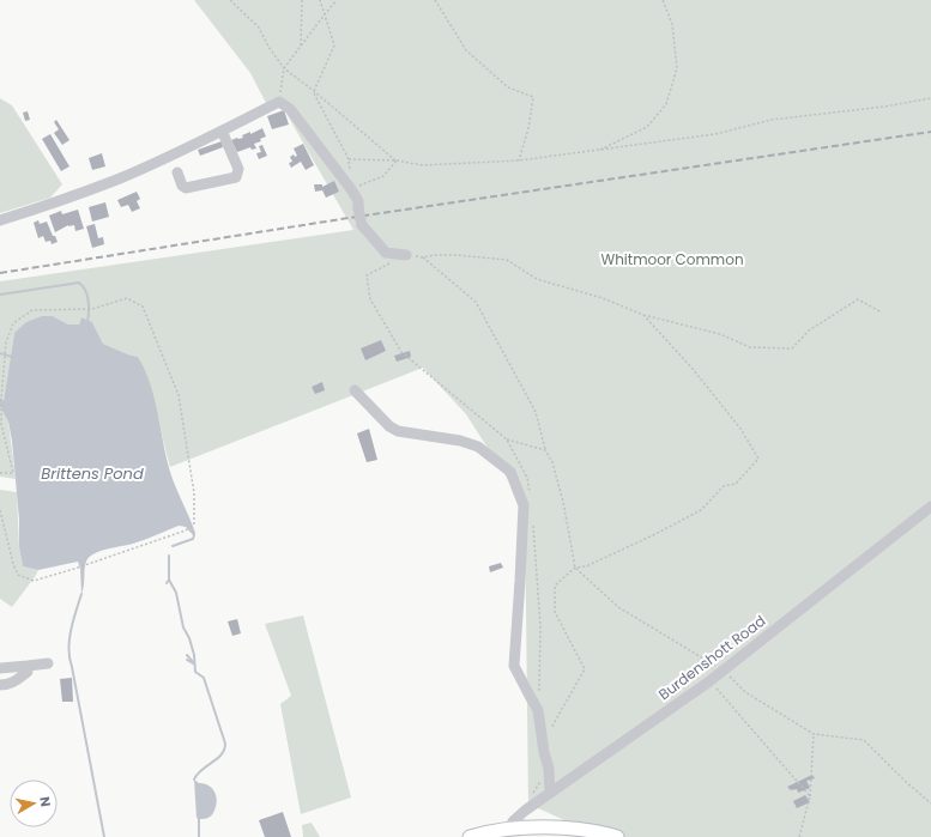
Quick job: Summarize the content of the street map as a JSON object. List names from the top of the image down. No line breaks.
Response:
{"streets":{"street":["Burdenshott Road"]},"water":["Brittens Pond"],"parks":["Whitmoor Common"],"north":"right"}
